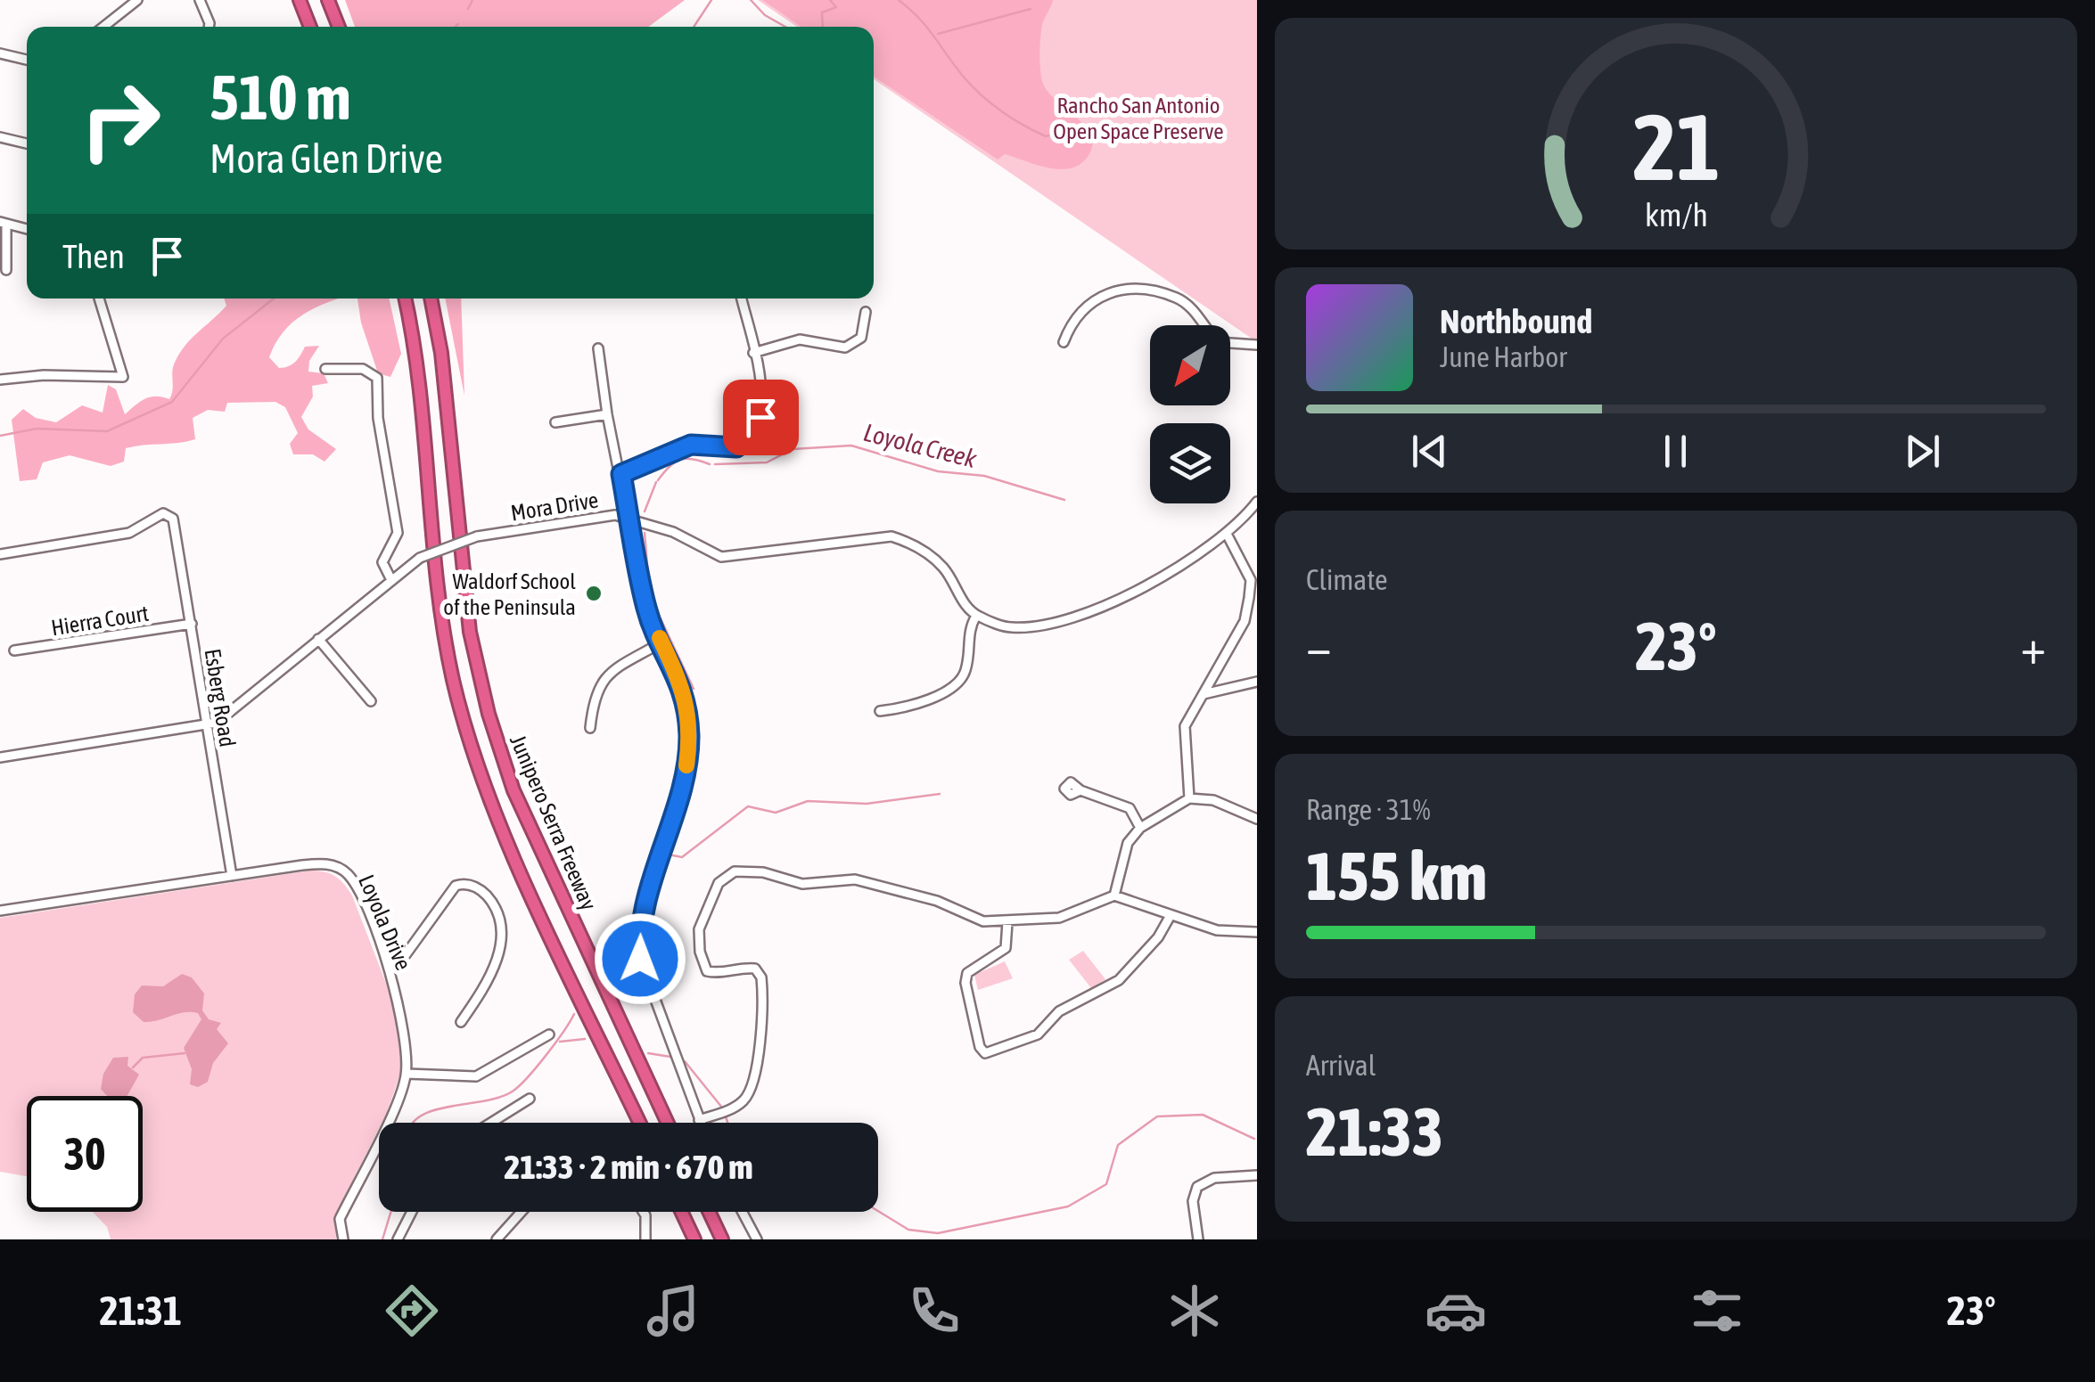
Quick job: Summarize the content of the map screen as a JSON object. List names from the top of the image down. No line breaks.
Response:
{"streets":{"highway":["Junipero Serra Freeway"],"street":["Mora Drive","Hierra Court","Esberg Road","Loyola Drive"]},"crossings":[["Mora Drive","Esberg Road"],["Hierra Court","Esberg Road"],["Esberg Road","Loyola Drive"]],"water":["Loyola Creek"],"parks":["Rancho San Antonio Open Space Preserve"],"places":["Waldorf School of the Peninsula"],"north":"bottom left","page":{"turn":["510 m","Mora Glen Drive"],"then":"Then","song":["Northbound","June Harbor"],"tile":["Climate",["Range · 31%","155 km"],["Arrival","21:33"]],"heat":["−","23°","+"],"limit":"30","trip":"21:33 · 2 min · 670 m","tabs":["21:31","23°"],"gauge":["21","km/h"]}}
